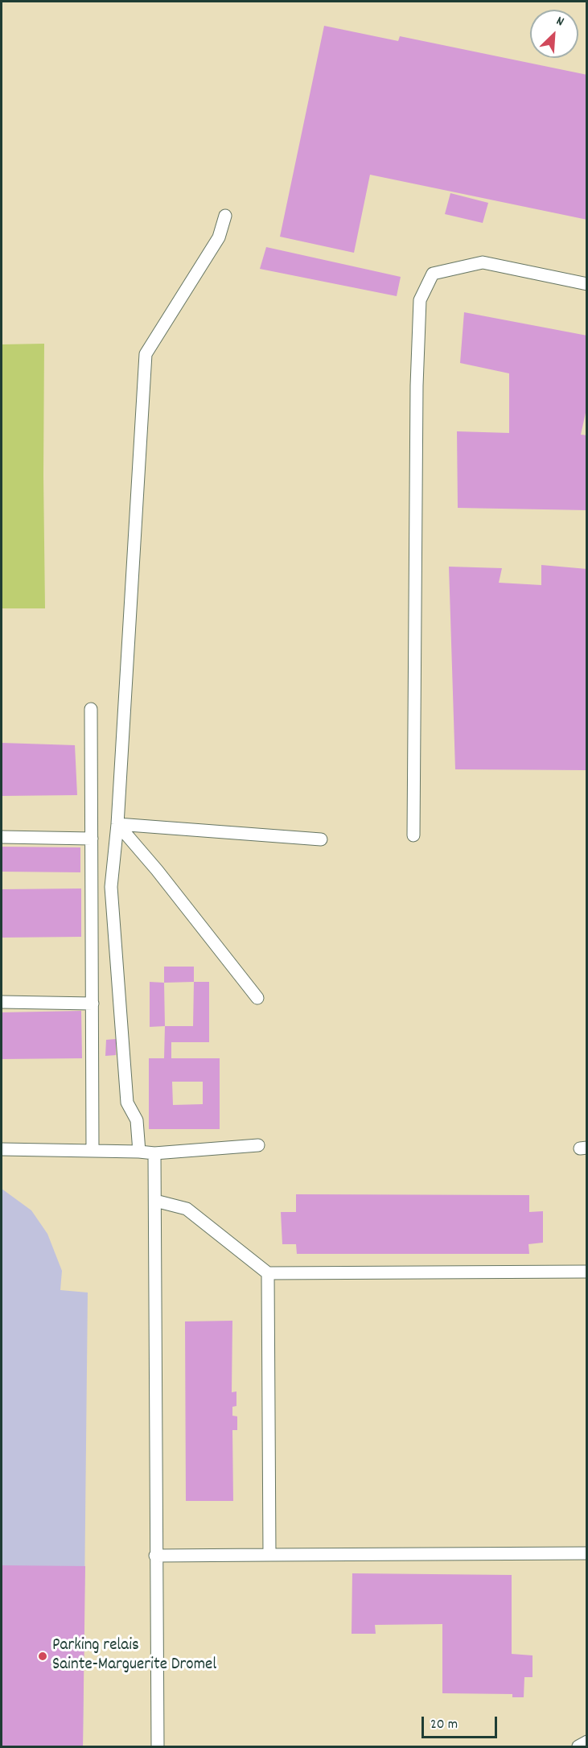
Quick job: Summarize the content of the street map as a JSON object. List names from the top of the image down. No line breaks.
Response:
{"places":["Parking relais Sainte-Marguerite Dromel"],"scale_bar":"20 m","north":"top right"}
